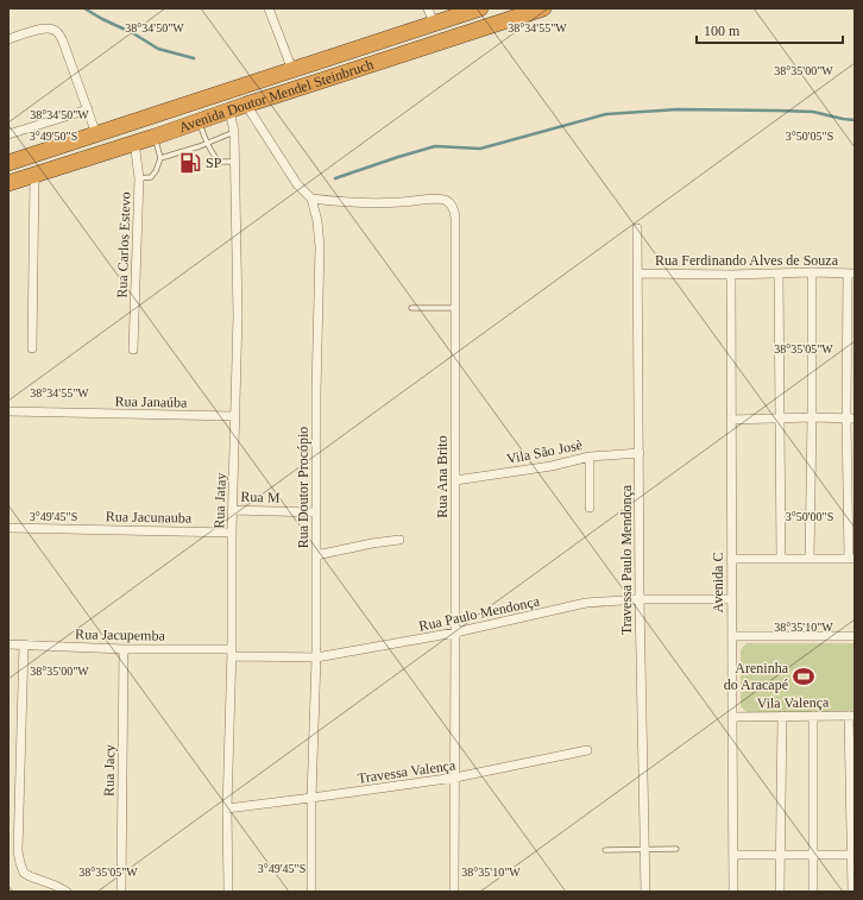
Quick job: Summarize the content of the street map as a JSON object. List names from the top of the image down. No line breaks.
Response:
{"streets":{"highway":["Avenida Doutor Mendel Steinbruch"],"street":["Rua Carlos Estevo","Rua Ferdinando Alves de Souza","Rua Janaúba","Vila São Josè","Rua Ana Brito","Rua Doutor Procópio","Rua M","Rua Jatay","Rua Jacunauba","Travessa Paulo Mendonça","Avenida C","Rua Paulo Mendonça","Rua Jacupemba","Vila Valença","Rua Jacy","Travessa Valença"]},"crossings":[["Avenida Doutor Mendel Steinbruch","Rua Carlos Estevo"],["Avenida Doutor Mendel Steinbruch","Rua Doutor Procópio"],["Avenida Doutor Mendel Steinbruch","Rua Jatay"],["Rua Ferdinando Alves de Souza","Travessa Paulo Mendonça"],["Rua Ferdinando Alves de Souza","Avenida C"],["Rua Janaúba","Rua Jatay"],["Vila São Josè","Rua Ana Brito"],["Vila São Josè","Travessa Paulo Mendonça"],["Rua Ana Brito","Rua Doutor Procópio"],["Rua Ana Brito","Rua Paulo Mendonça"],["Rua Ana Brito","Travessa Valença"],["Rua Doutor Procópio","Rua M"],["Rua Doutor Procópio","Rua Paulo Mendonça"],["Rua Doutor Procópio","Travessa Valença"],["Rua M","Rua Jatay"],["Rua Jatay","Rua Jacunauba"],["Rua Jatay","Rua Paulo Mendonça"],["Rua Jatay","Rua Jacupemba"],["Rua Jatay","Travessa Valença"],["Travessa Paulo Mendonça","Rua Paulo Mendonça"],["Avenida C","Rua Paulo Mendonça"],["Avenida C","Vila Valença"],["Rua Paulo Mendonça","Rua Jacupemba"],["Rua Jacupemba","Rua Jacy"]],"places":{"fuel station":["SP"],"sports":["Areninha do Aracapé"]},"scale_bar":"100 m","coordinates":["38°34'50\"W","38°34'55\"W","38°35'00\"W","3°49'50\"S","3°50'05\"S","38°35'05\"W","3°49'45\"S","3°50'00\"S","38°35'10\"W"]}
